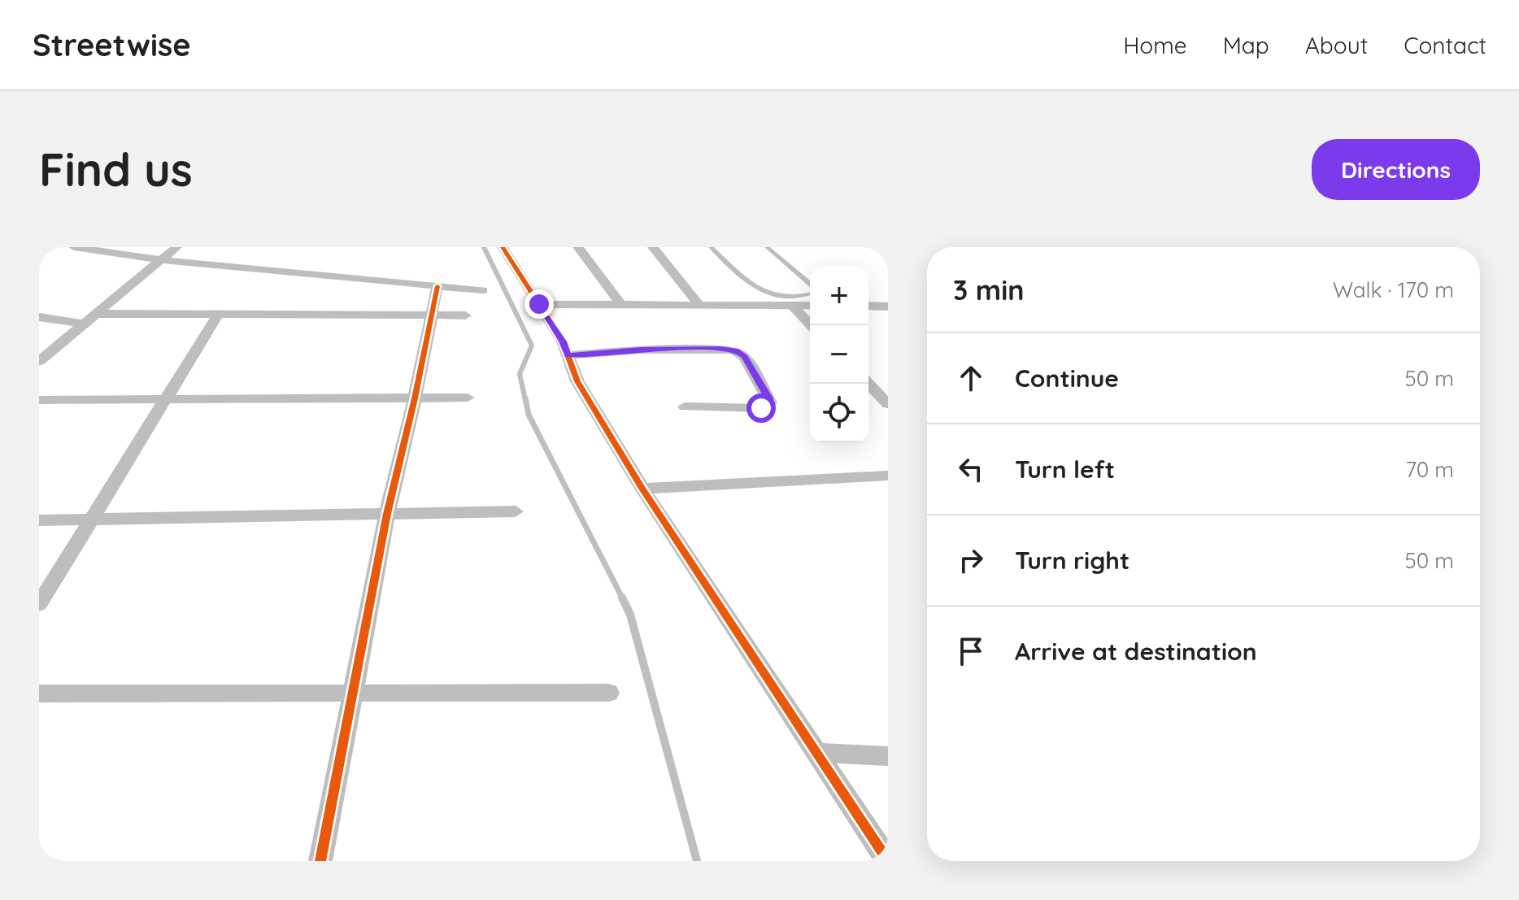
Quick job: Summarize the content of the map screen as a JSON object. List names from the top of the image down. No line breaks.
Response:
{"page":{"header":"Streetwise","nav":["Home","Map","About","Contact"],"buttons":"Directions","title":"Find us","heading":["3 min","Walk · 170 m"],"map_buttons":["+","−"],"list":[["Continue","50 m"],["Turn left","70 m"],["Turn right","50 m"],"Arrive at destination"]}}
